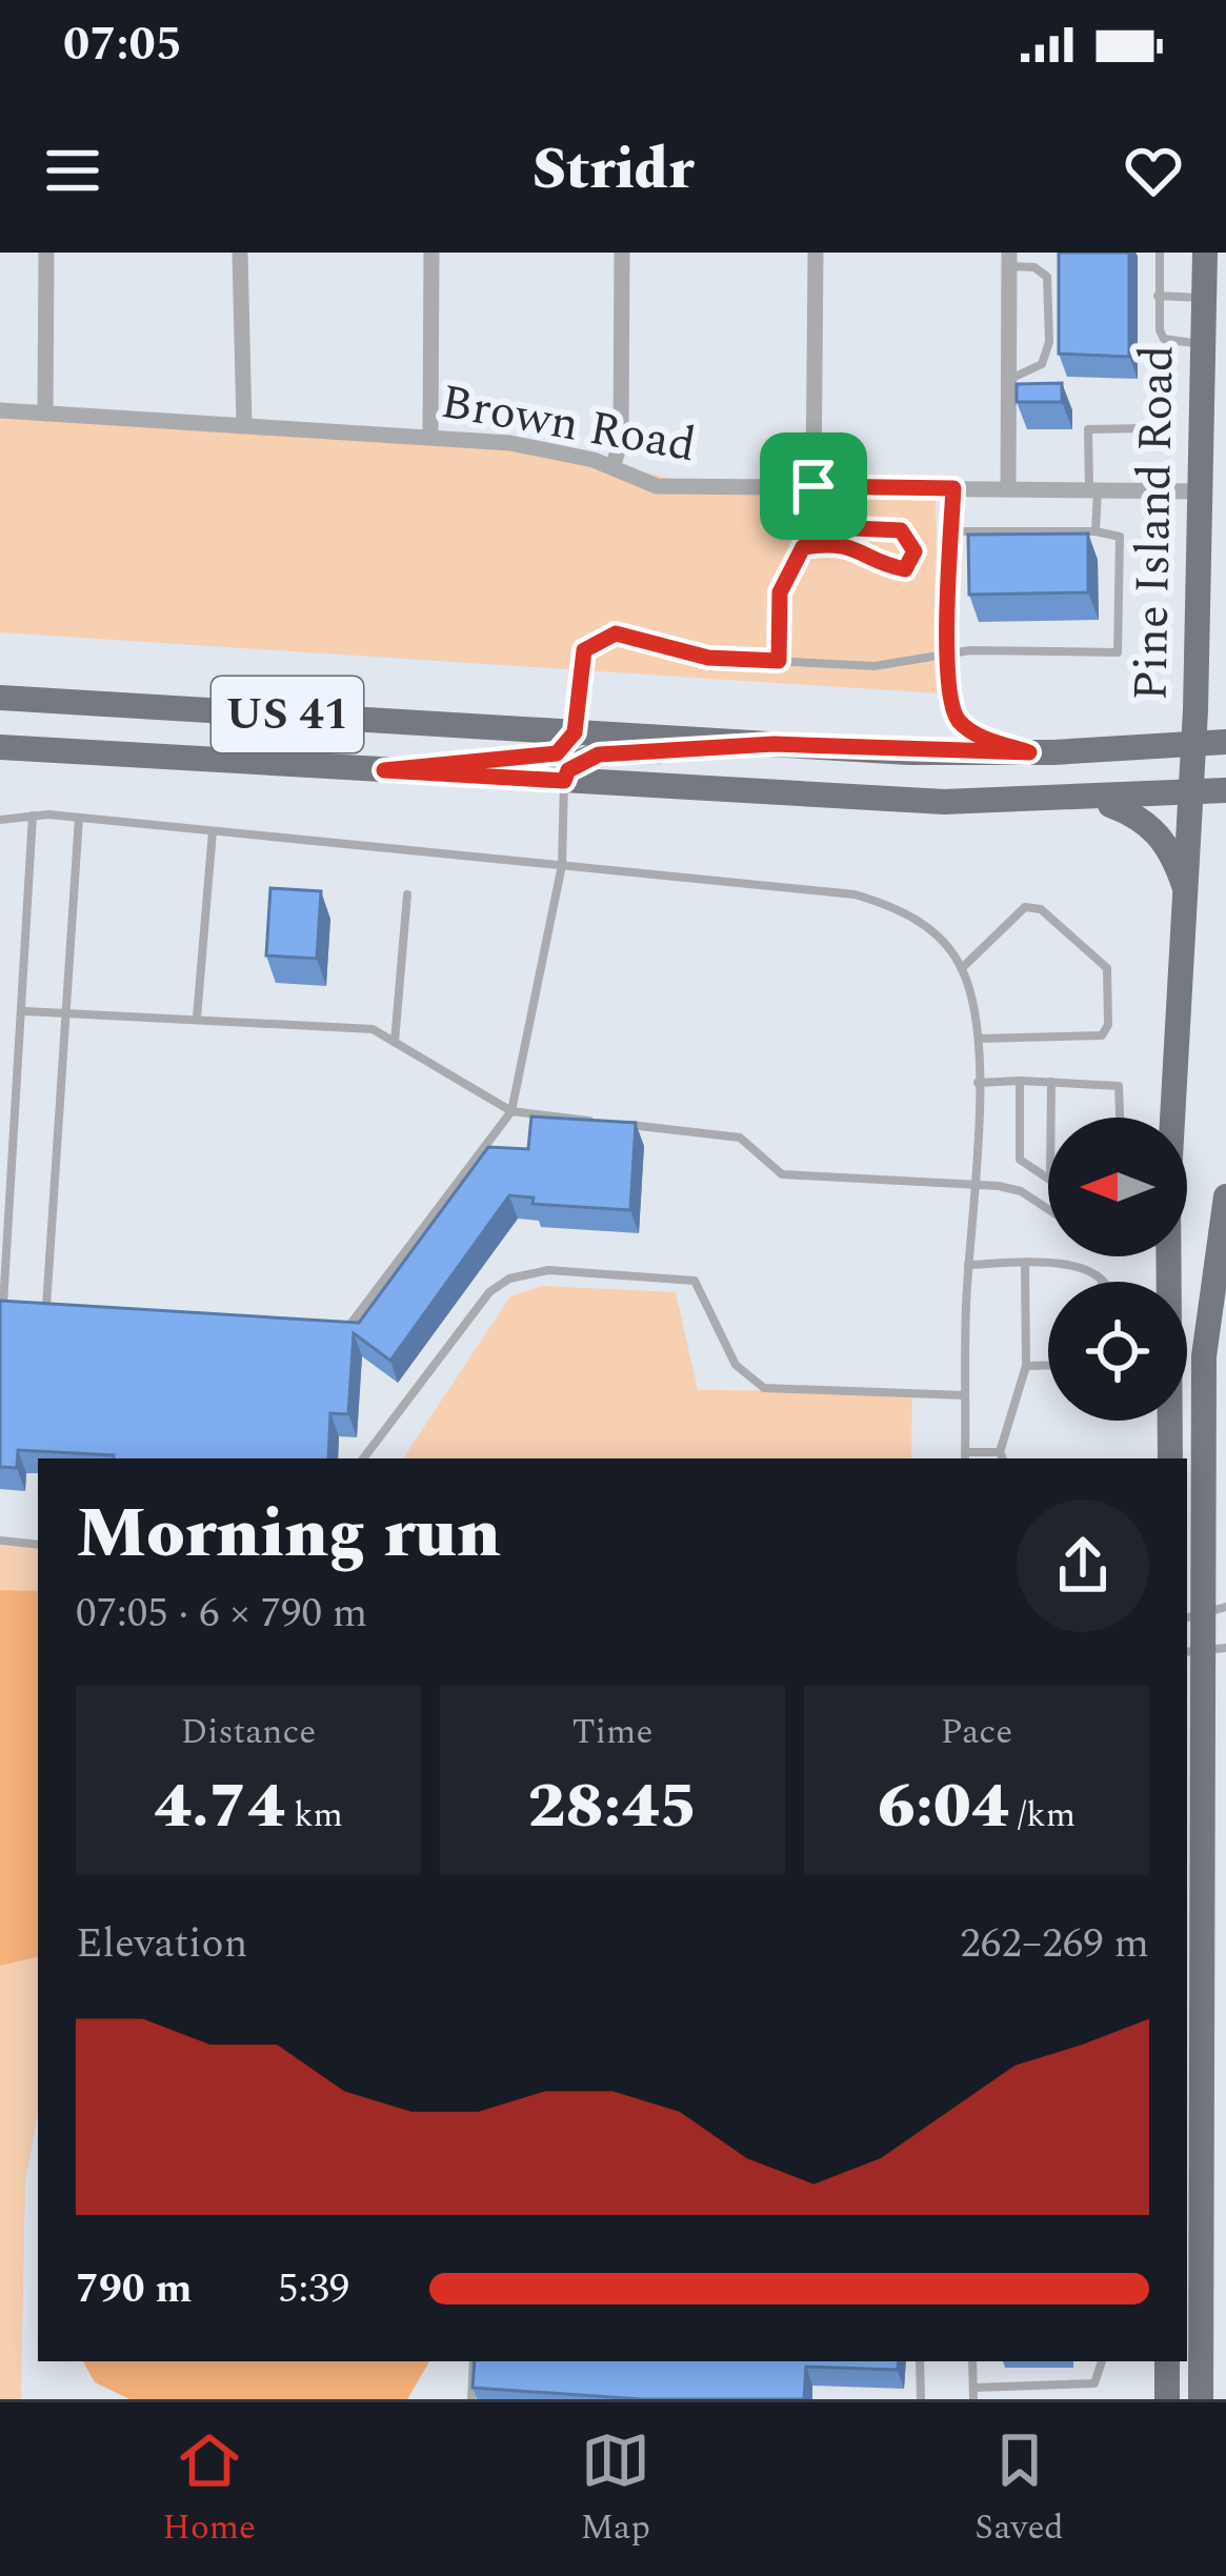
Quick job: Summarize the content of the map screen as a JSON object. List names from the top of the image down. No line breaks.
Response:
{"streets":{"main road":["Pine Island Road","US 41"],"street":["Brown Road"]},"crossings":[["Brown Road","Pine Island Road"],["Pine Island Road","US 41"]],"north":"left","page":{"status":"07:05","header":"Stridr","heading":["Morning run","07:05 · 6 × 790 m"],"stats":[["Distance","4.74 km"],["Time","28:45"],["Pace","6:04 /km"]],"chart":["Elevation","262–269 m"],"list":[{"name":"790 m","note":"5:39"}],"tabs":["Home","Map","Saved"]}}
